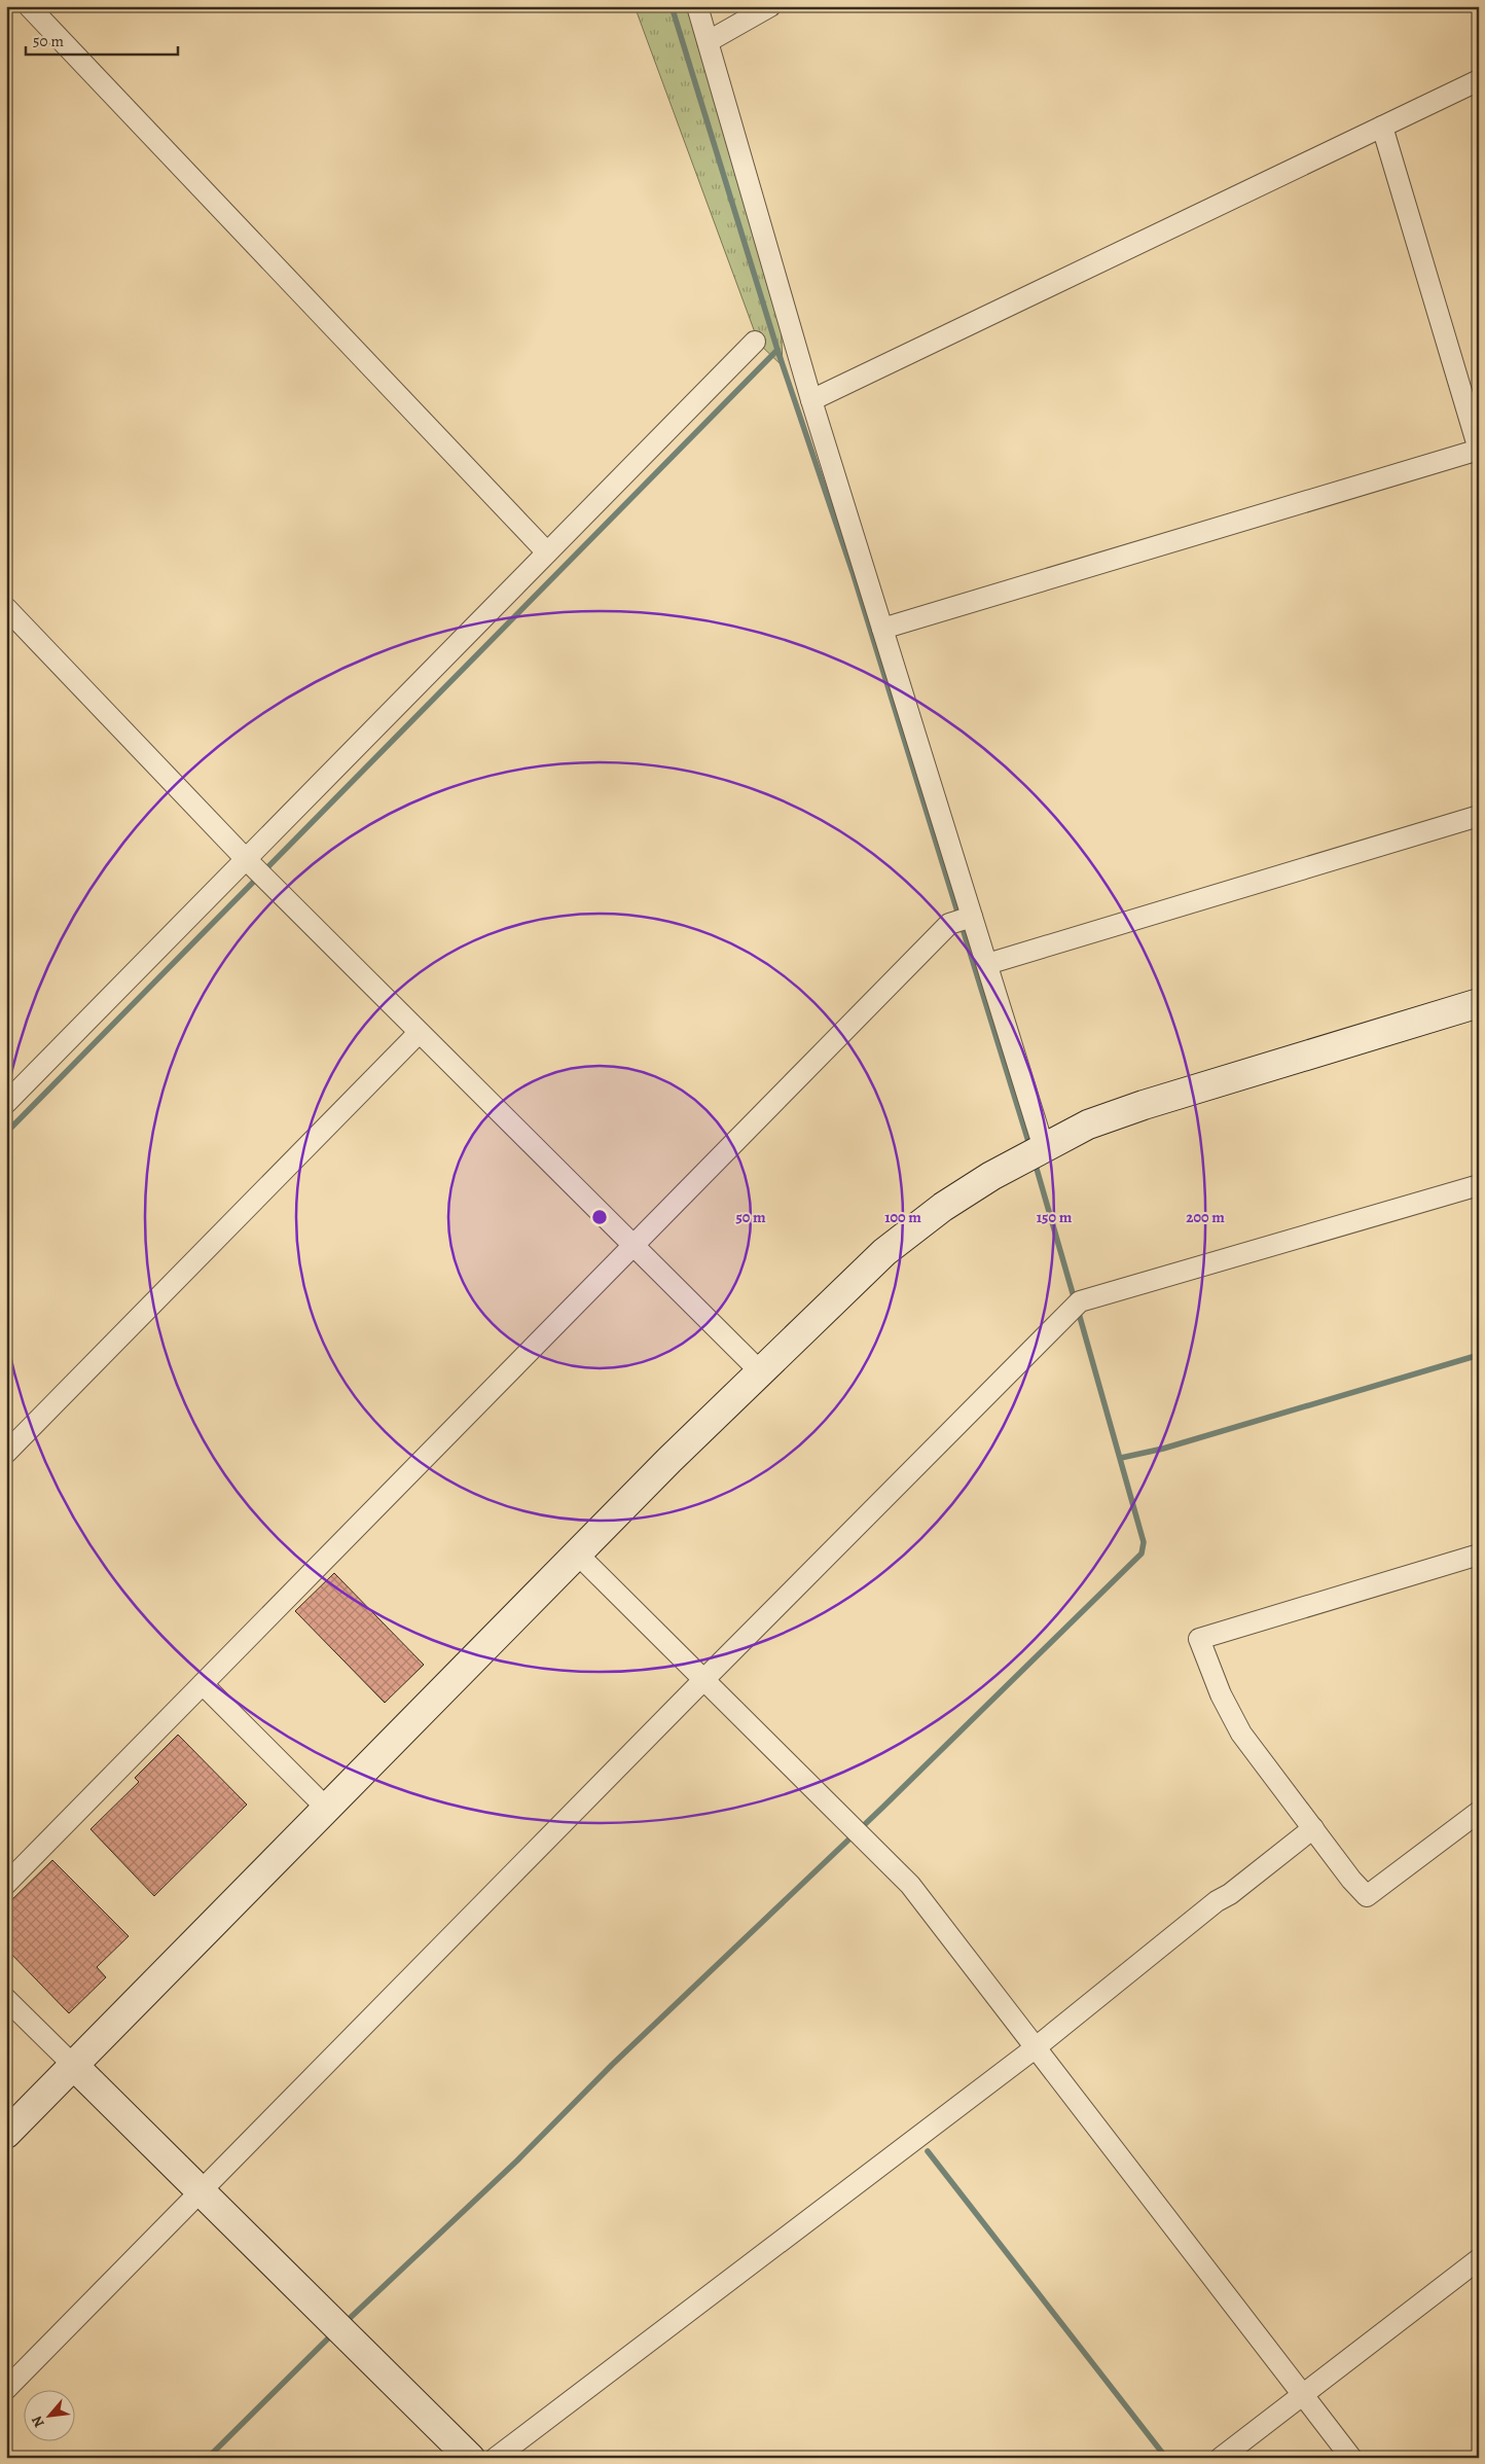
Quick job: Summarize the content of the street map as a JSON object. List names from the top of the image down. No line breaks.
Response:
{"scale_bar":"50 m","north":"bottom left","rings":["50 m","100 m","150 m","200 m"]}
